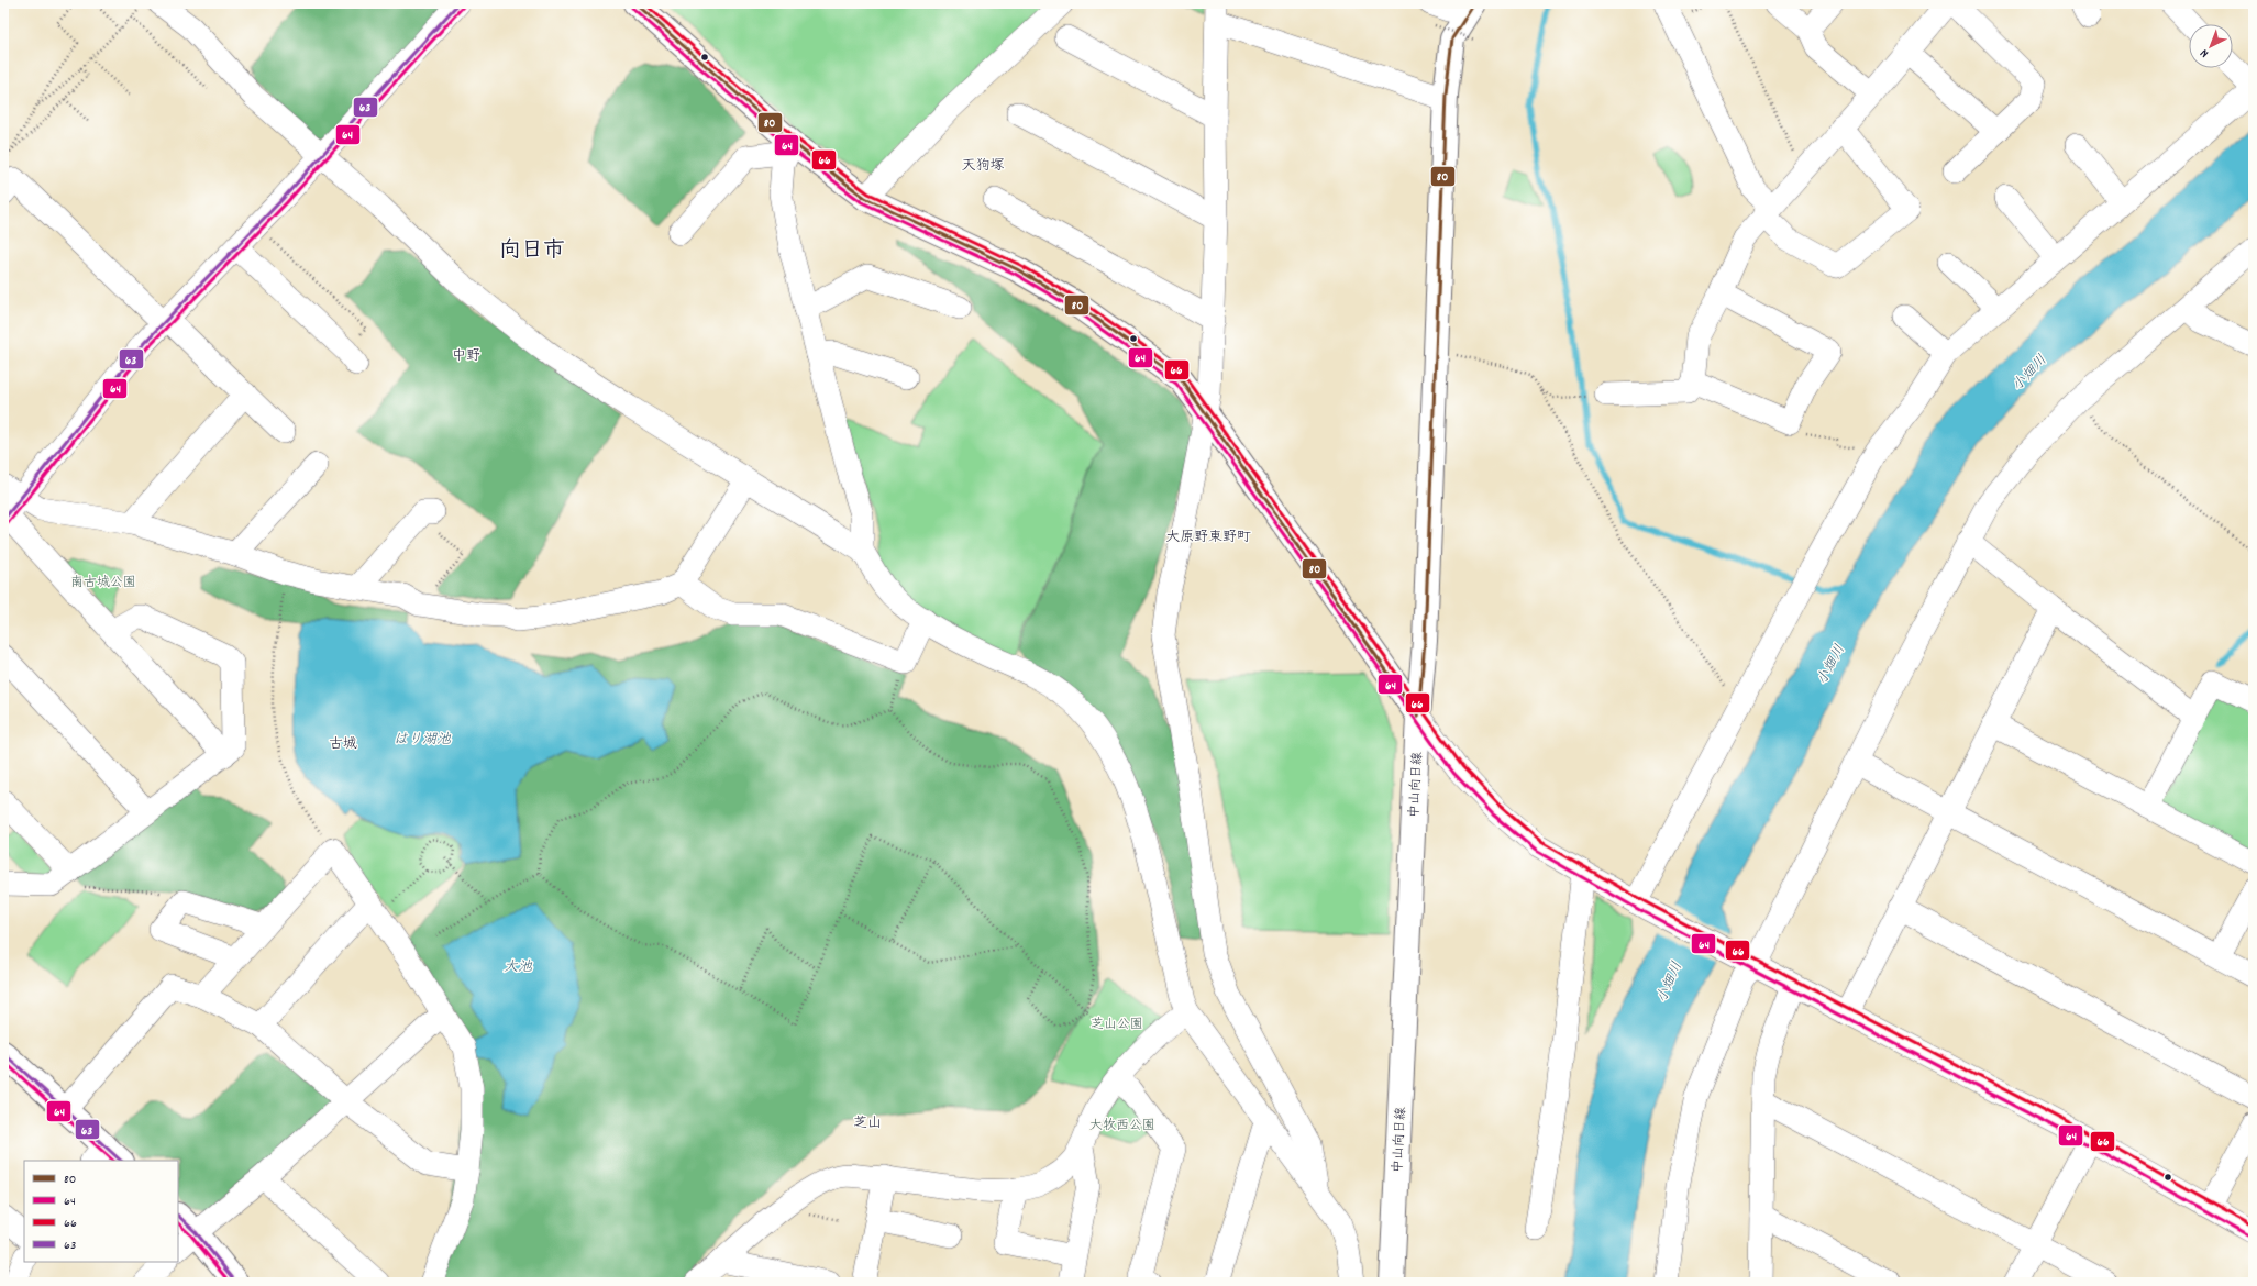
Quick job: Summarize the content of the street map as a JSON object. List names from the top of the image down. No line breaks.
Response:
{"streets":{"main road":["中山向日線"]},"districts":["天狗塚","向日市","中野","大原野東野町","古城","芝山"],"water":["小畑川","はり湖池","大池"],"parks":["南古城公園","芝山公園","大牧西公園"],"lines":["transit line 80","transit line 66","transit line 63","transit line 64"],"legend":["80","64","66","63"],"north":"bottom left"}
